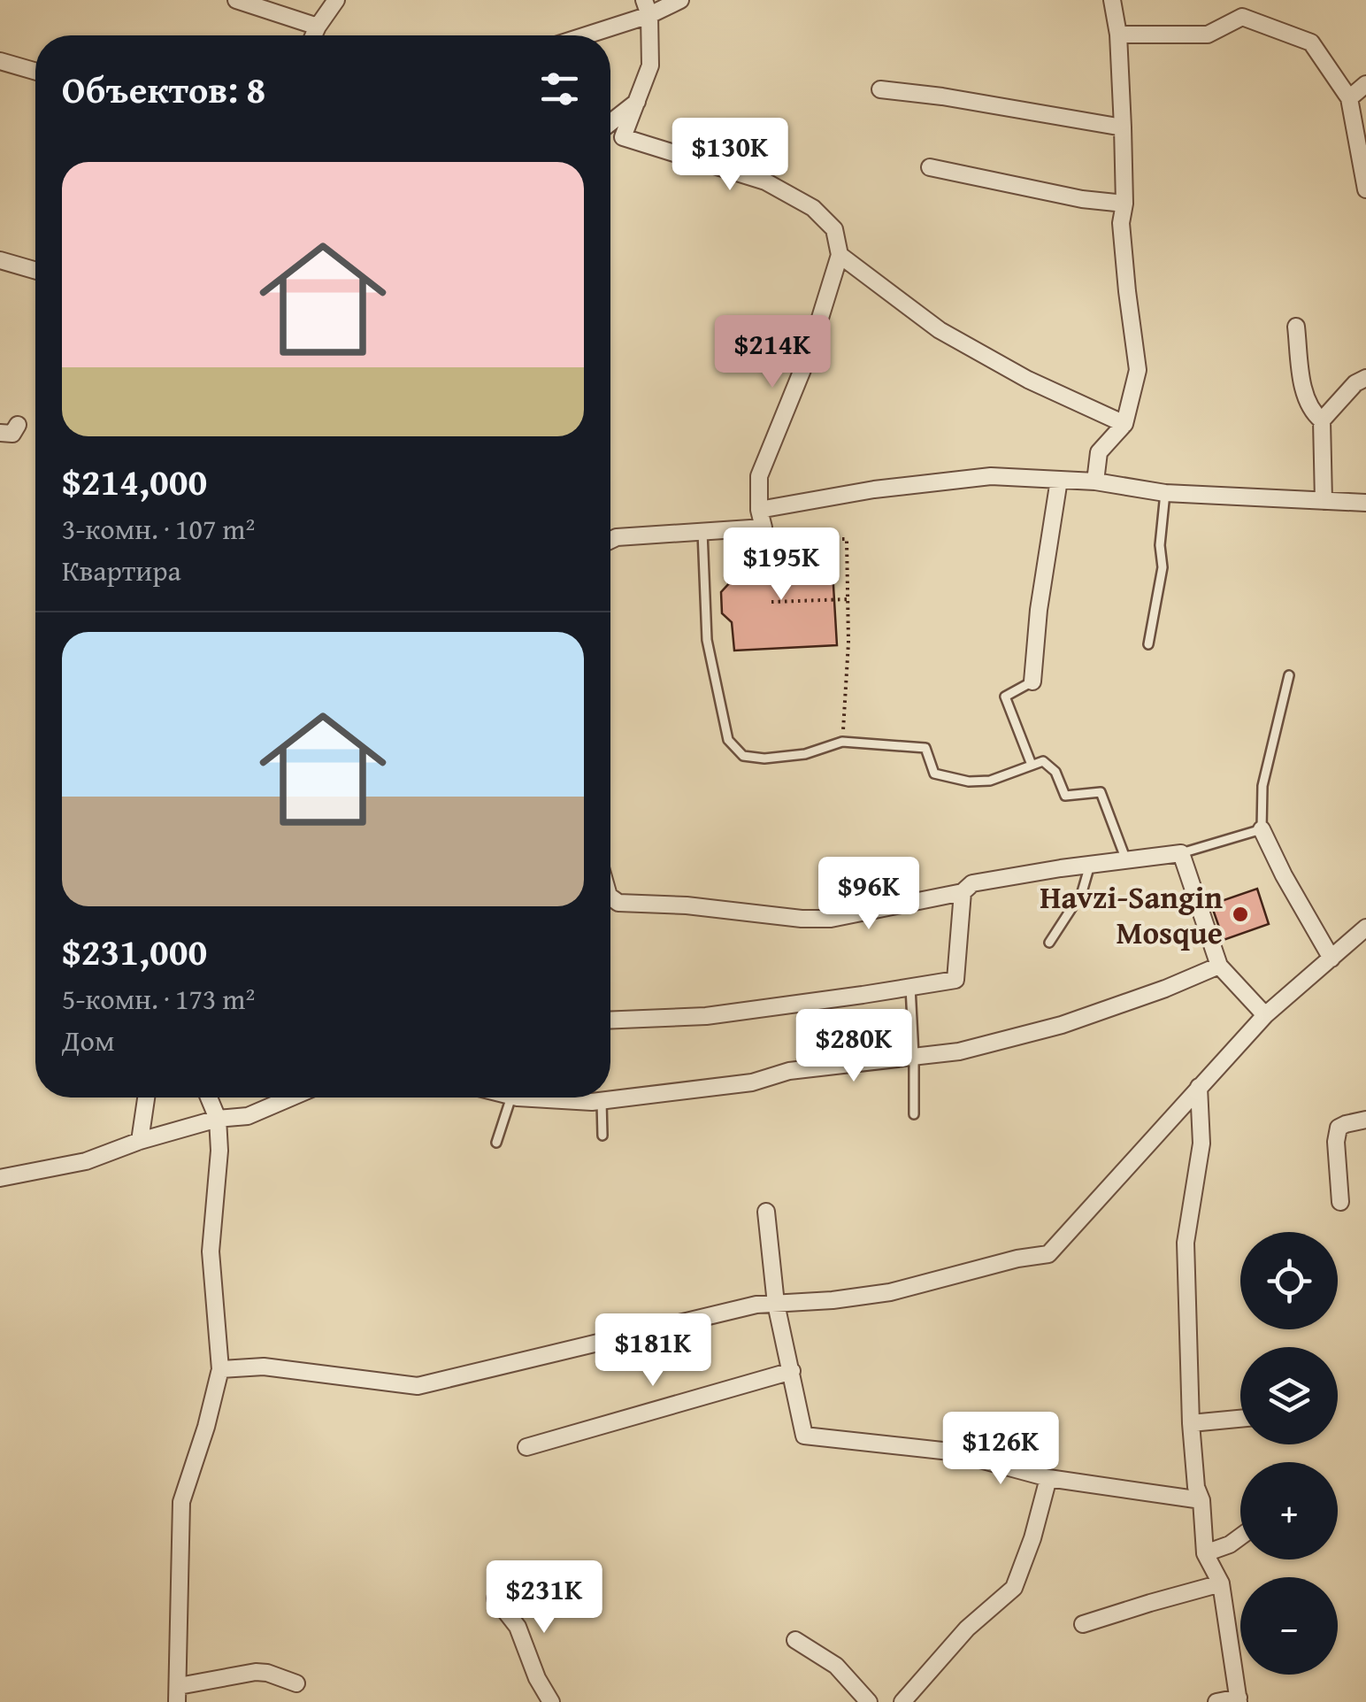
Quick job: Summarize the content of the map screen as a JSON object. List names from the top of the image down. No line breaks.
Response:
{"places":["Havzi-Sangin Mosque"],"page":{"heading":"Объектов: 8","price":["$130K","$214K","$195K","$96K","$280K","$181K","$126K","$231K"],"list":[{"name":"$214,000","note":"3-комн. · 107 m² · Квартира"},{"name":"$231,000","note":"5-комн. · 173 m² · Дом"}],"map_buttons":["+","−"]}}
